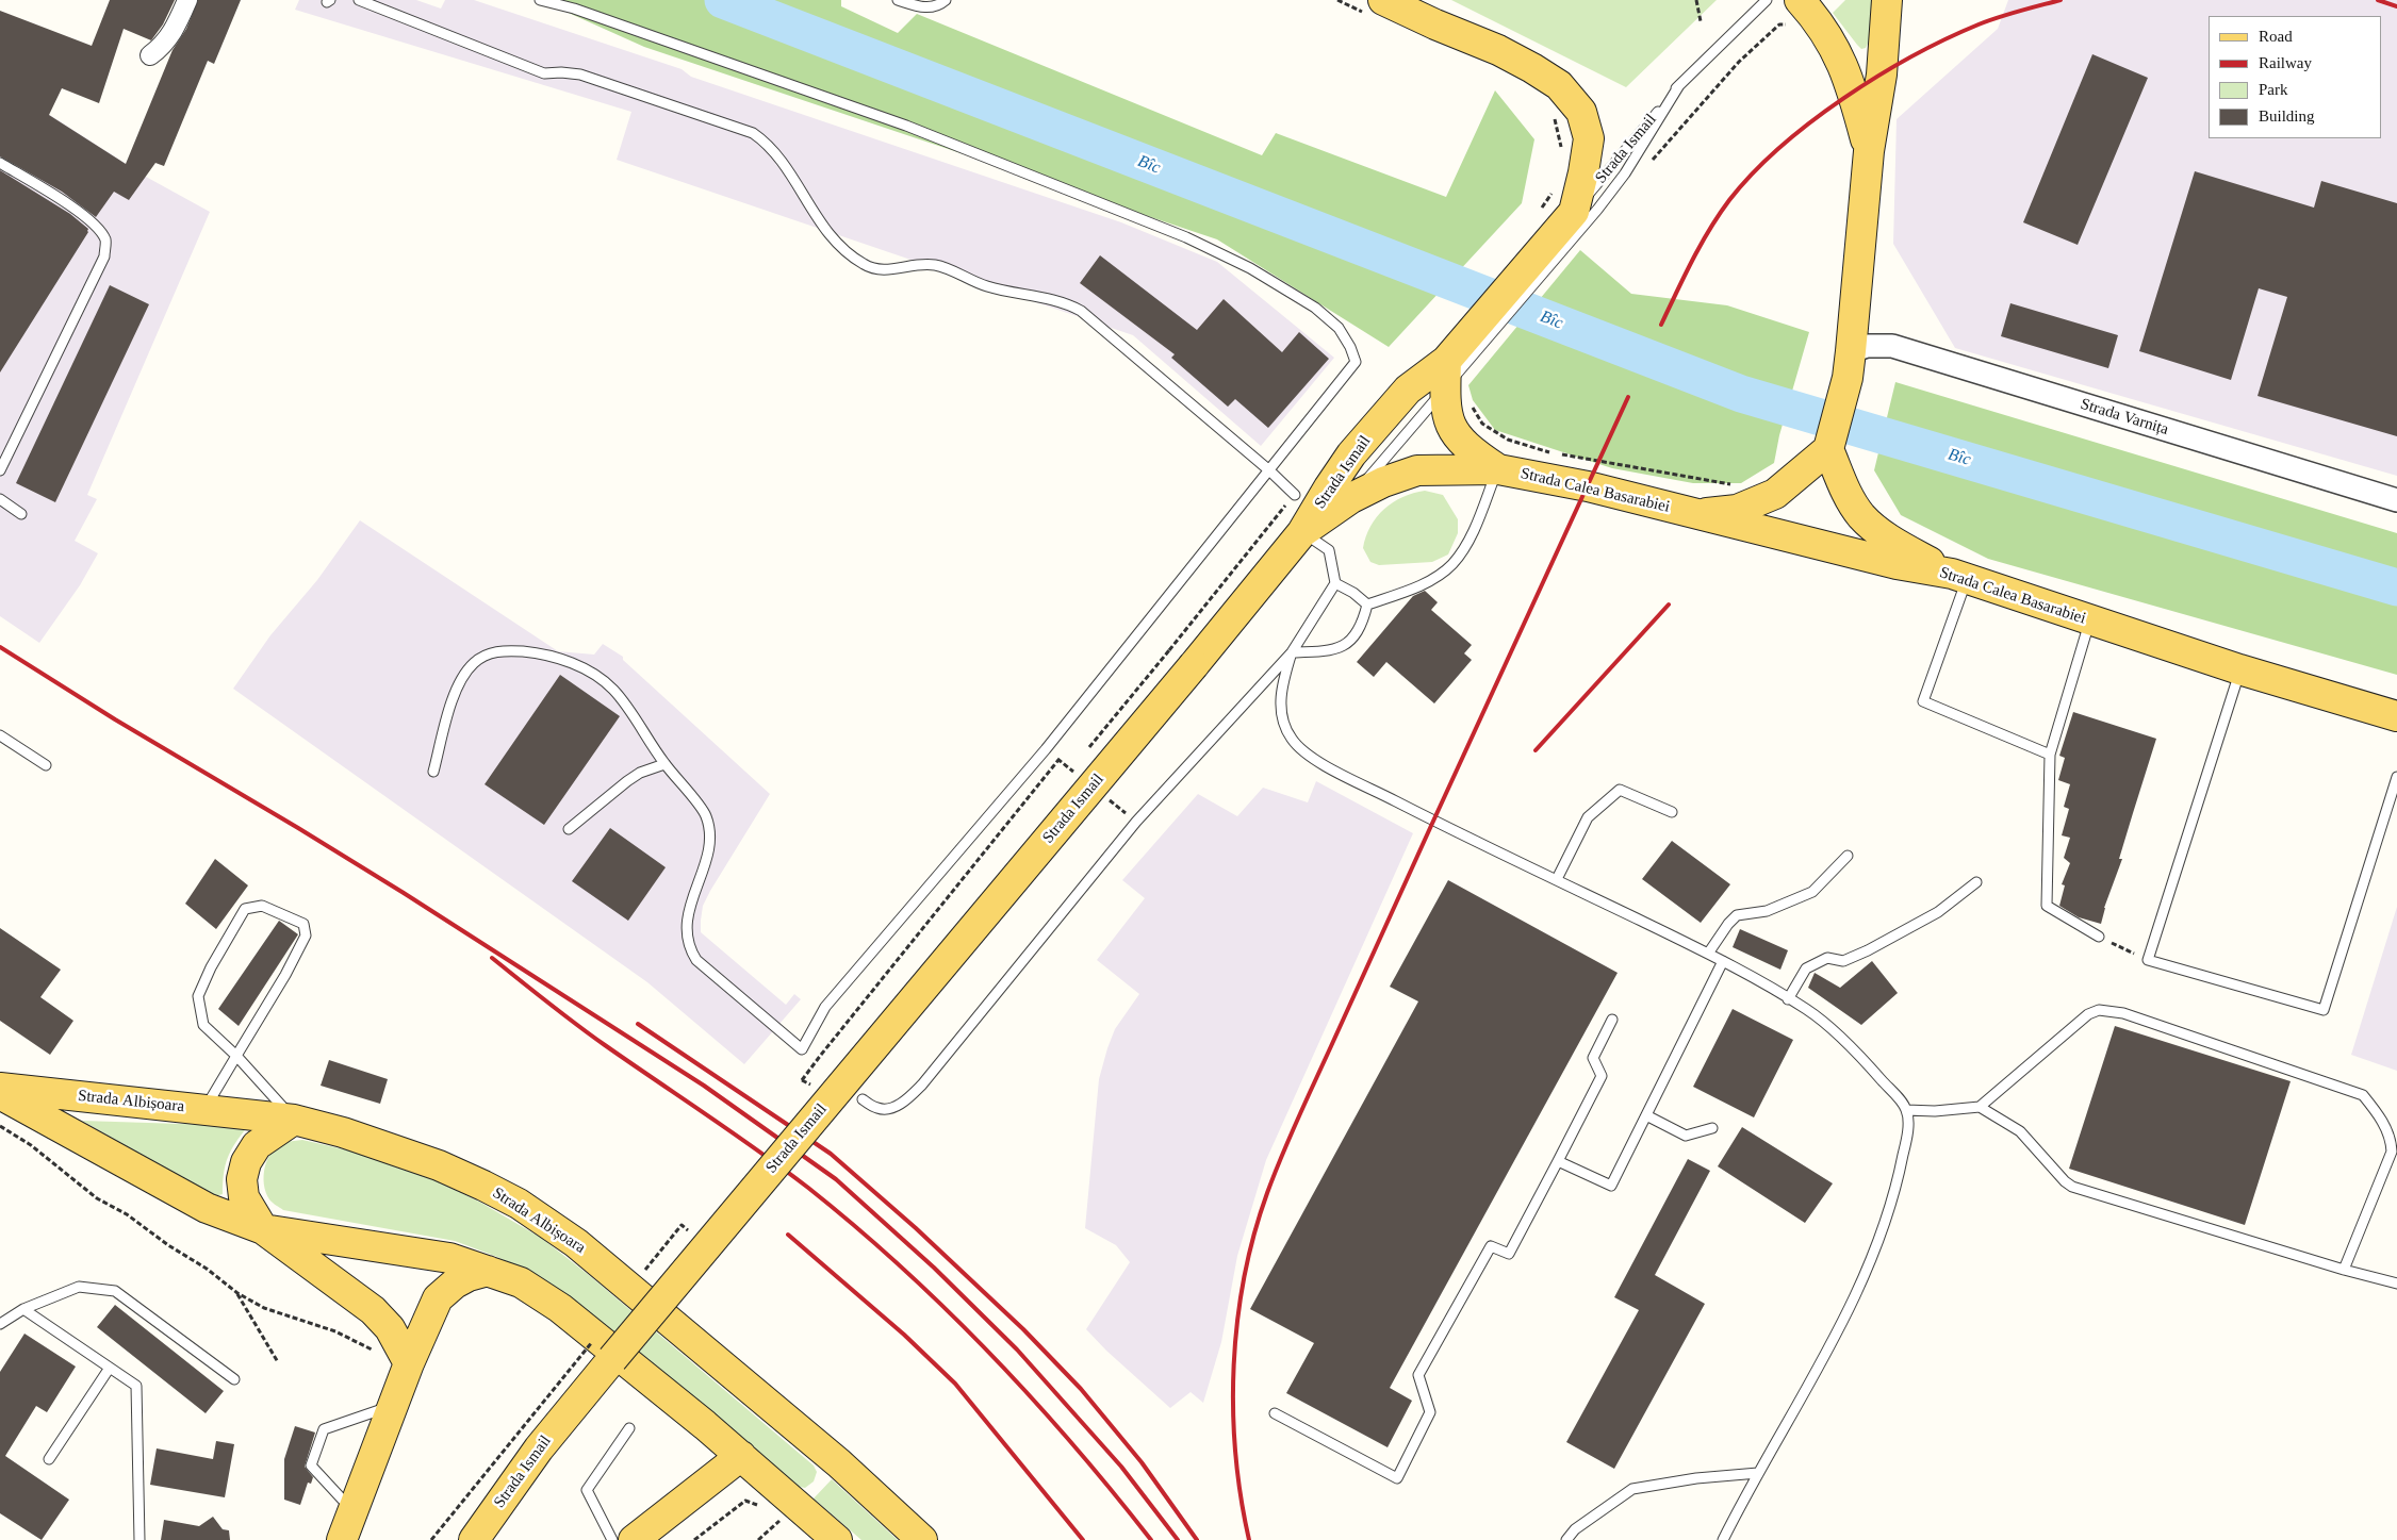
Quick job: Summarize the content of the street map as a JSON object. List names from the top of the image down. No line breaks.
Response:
{"streets":{"main road":["Strada Ismail","Strada Calea Basarabiei","Strada Albișoara"],"street":["Strada Varnița"]},"crossings":[["Strada Ismail","Strada Calea Basarabiei"]],"water":["Bîc"],"legend":["Road","Railway","Park","Building"]}
